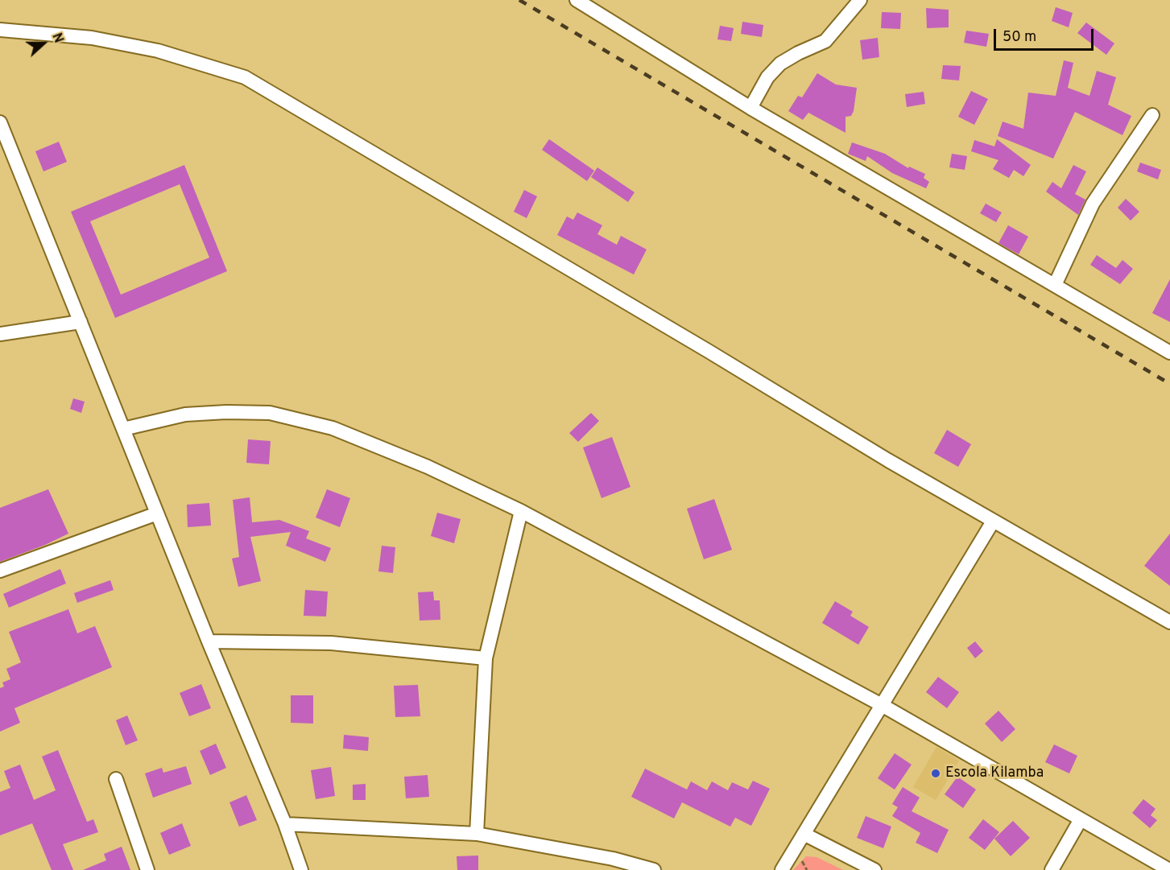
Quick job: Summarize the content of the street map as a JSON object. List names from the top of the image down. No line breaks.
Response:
{"places":["Escola Kilamba"],"scale_bar":"50 m","north":"right"}
